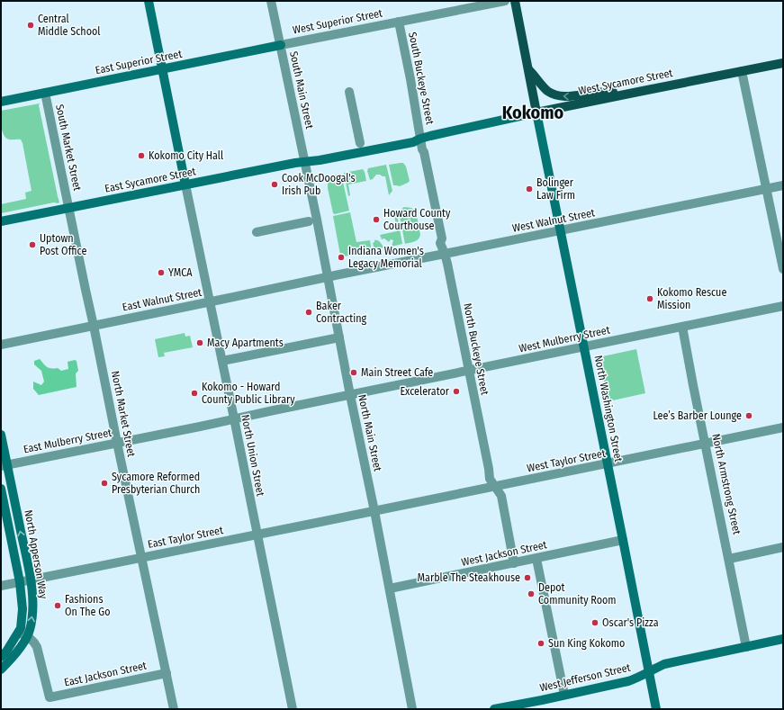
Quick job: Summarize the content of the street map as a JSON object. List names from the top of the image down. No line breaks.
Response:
{"streets":{"main road":["East Superior Street","West Sycamore Street","East Sycamore Street","North Washington Street","North Apperson Way","West Jefferson Street"],"street":["West Superior Street","South Buckeye Street","South Main Street","South Market Street","West Walnut Street","East Walnut Street","West Mulberry Street","North Buckeye Street","North Market Street","North Main Street","East Mulberry Street","North Union Street","West Taylor Street","North Armstrong Street","East Taylor Street","West Jackson Street","East Jackson Street"]},"crossings":[["West Superior Street","East Superior Street"],["West Superior Street","South Buckeye Street"],["West Superior Street","South Main Street"],["East Superior Street","South Main Street"],["East Superior Street","South Market Street"],["South Buckeye Street","West Sycamore Street"],["South Buckeye Street","North Buckeye Street"],["West Sycamore Street","South Main Street"],["West Sycamore Street","East Sycamore Street"],["West Sycamore Street","North Buckeye Street"],["West Sycamore Street","North Washington Street"],["West Sycamore Street","North Main Street"],["South Main Street","East Sycamore Street"],["South Main Street","North Main Street"],["South Market Street","East Sycamore Street"],["South Market Street","North Market Street"],["East Sycamore Street","North Market Street"],["East Sycamore Street","North Main Street"],["East Sycamore Street","North Union Street"],["West Walnut Street","East Walnut Street"],["West Walnut Street","North Buckeye Street"],["West Walnut Street","North Washington Street"],["West Walnut Street","North Main Street"],["East Walnut Street","North Market Street"],["East Walnut Street","North Main Street"],["East Walnut Street","North Union Street"],["West Mulberry Street","North Buckeye Street"],["West Mulberry Street","North Washington Street"],["West Mulberry Street","North Main Street"],["West Mulberry Street","East Mulberry Street"],["West Mulberry Street","North Armstrong Street"],["North Buckeye Street","West Taylor Street"],["North Buckeye Street","West Jackson Street"],["North Washington Street","West Taylor Street"],["North Washington Street","West Jackson Street"],["North Washington Street","West Jefferson Street"],["North Market Street","East Mulberry Street"],["North Market Street","East Taylor Street"],["North Market Street","East Jackson Street"],["North Main Street","East Mulberry Street"],["North Main Street","West Taylor Street"],["North Main Street","East Taylor Street"],["North Main Street","West Jackson Street"],["East Mulberry Street","North Union Street"],["East Mulberry Street","North Apperson Way"],["North Union Street","East Taylor Street"],["West Taylor Street","North Armstrong Street"],["West Taylor Street","East Taylor Street"],["North Armstrong Street","West Jefferson Street"],["East Taylor Street","North Apperson Way"],["North Apperson Way","East Jackson Street"]],"districts":["Kokomo"],"places":["Central Middle School","Kokomo City Hall","Cook McDoogal's Irish Pub","Bolinger Law Firm","Howard County Courthouse","Uptown Post Office","Indiana Women's Legacy Memorial","YMCA","Kokomo Rescue Mission","Baker Contracting","Macy Apartments","Main Street Cafe","Excelerator","Kokomo - Howard County Public Library","Lee’s Barber Lounge","Sycamore Reformed Presbyterian Church","Marble The Steakhouse","Depot Community Room","Fashions On The Go","Oscar's Pizza","Sun King Kokomo"]}
